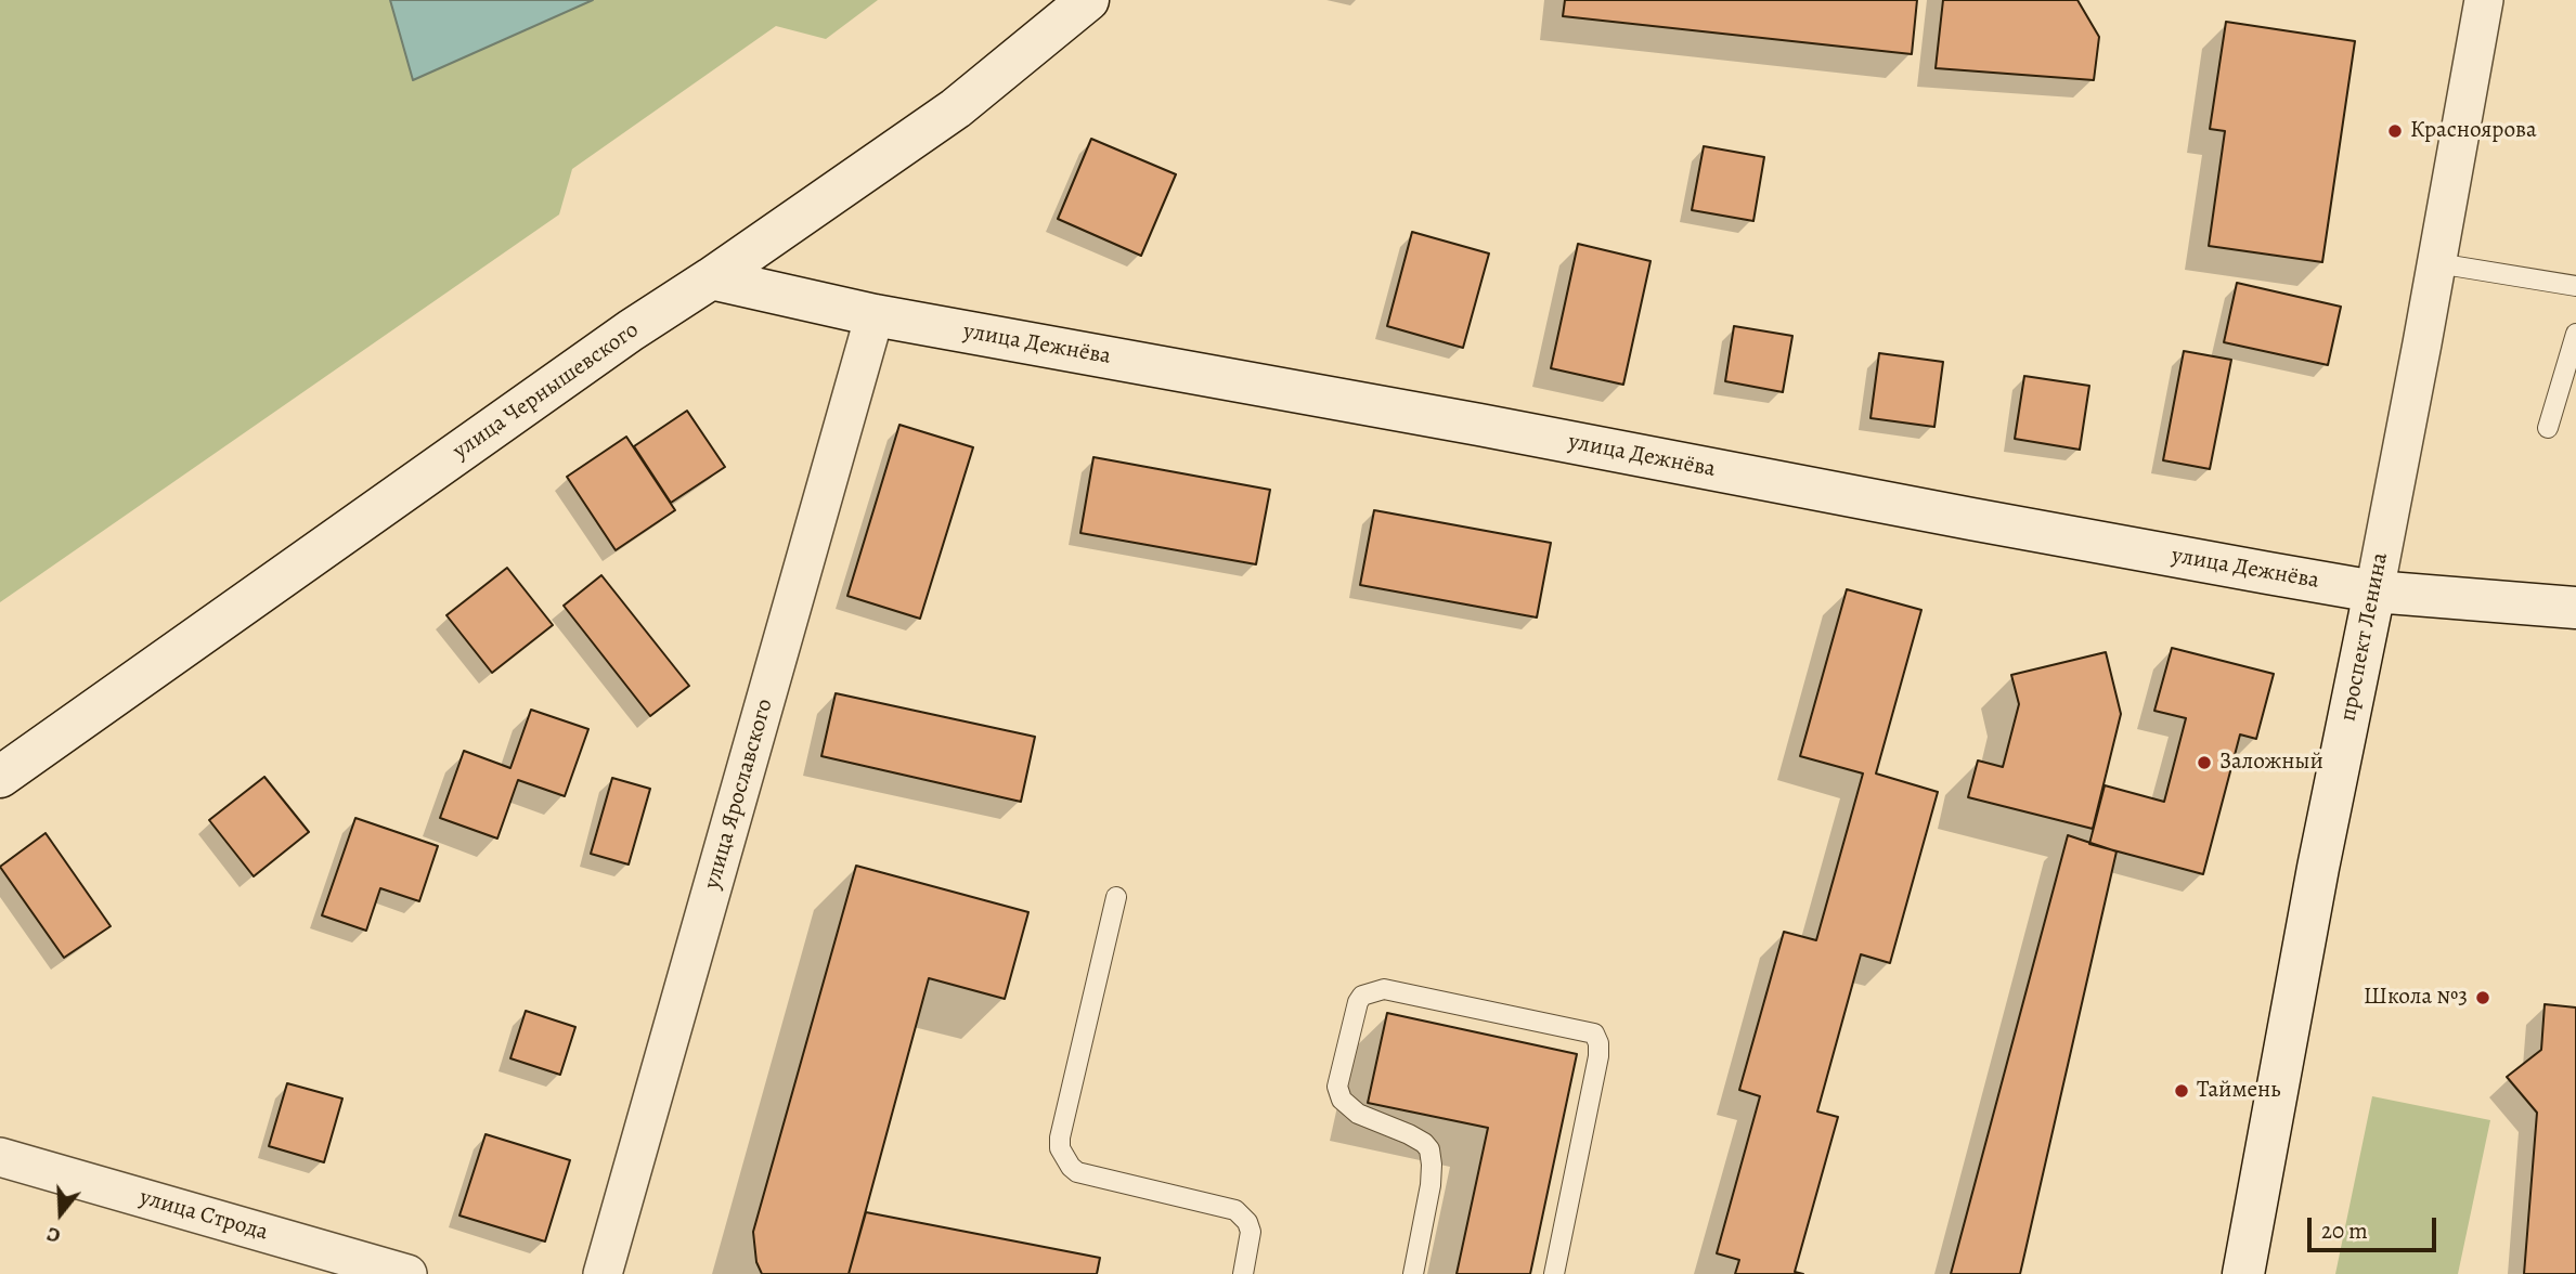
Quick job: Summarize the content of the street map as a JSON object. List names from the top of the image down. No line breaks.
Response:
{"streets":{"main road":["улица Дежнёва","улица Чернышевского","проспект Ленина"],"street":["улица Ярославского","улица Строда"]},"crossings":[["улица Дежнёва","улица Чернышевского"],["улица Дежнёва","проспект Ленина"],["улица Дежнёва","улица Ярославского"]],"places":["Красноярова","Заложный","Школа №3","Таймень"],"scale_bar":"20 m","north":"bottom"}
